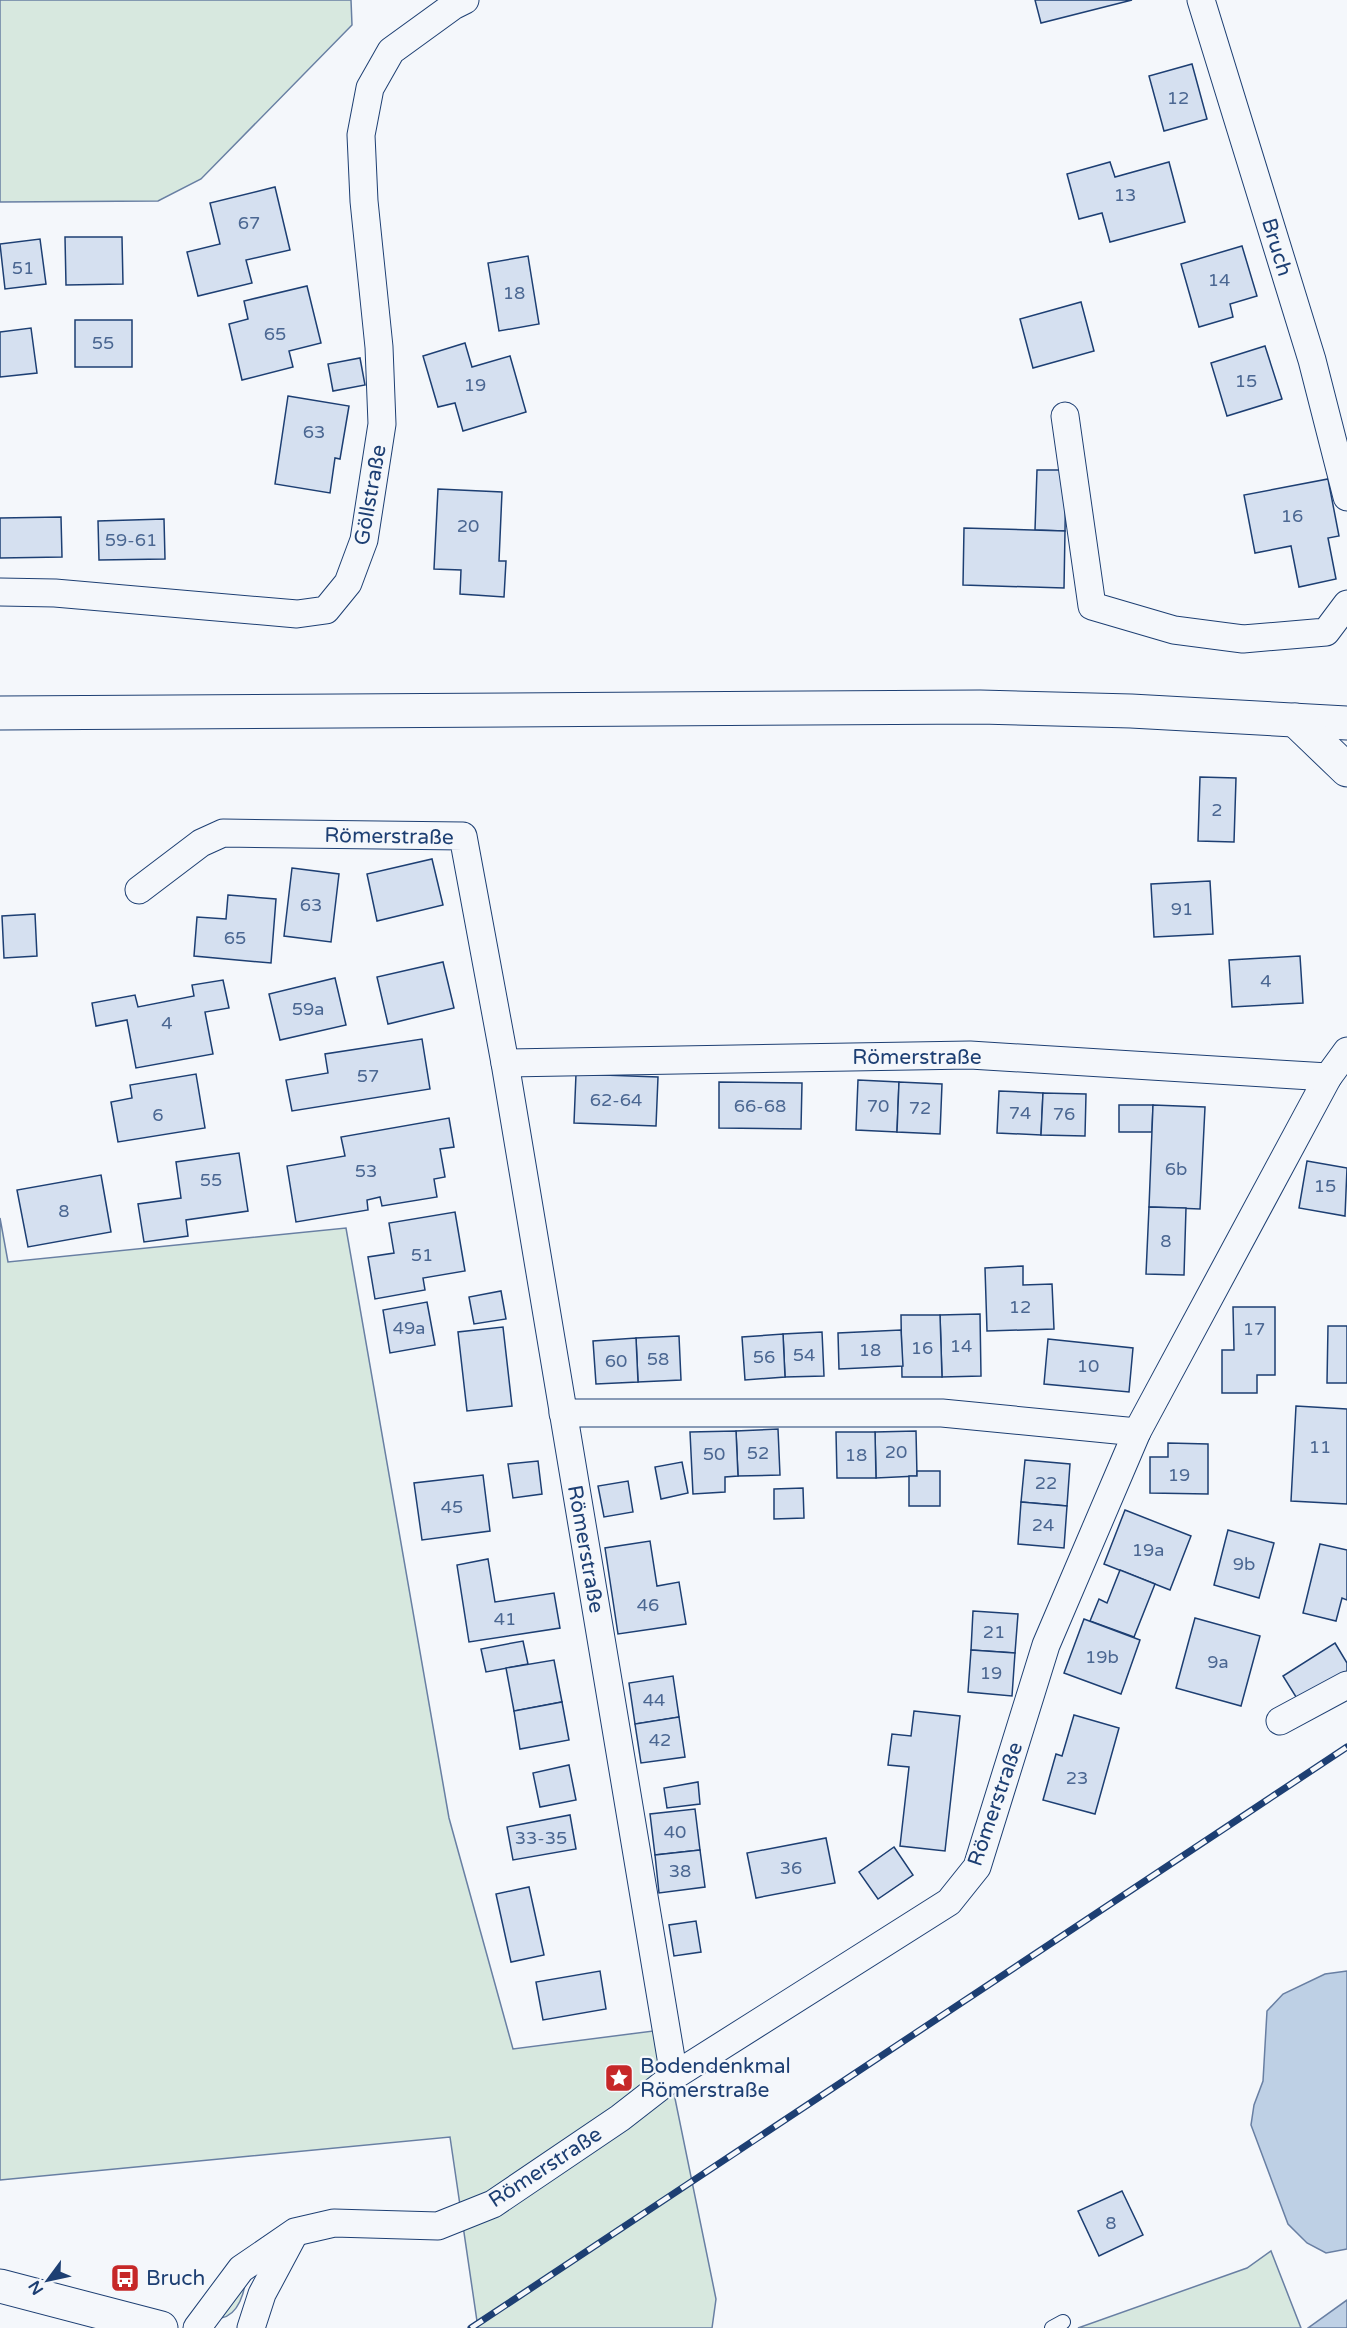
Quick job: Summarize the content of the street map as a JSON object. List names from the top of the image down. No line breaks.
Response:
{"streets":{"street":["Bruch","Göllstraße","Römerstraße"]},"places":{"place":["Bodendenkmal Römerstraße"],"bus stop":["Bruch"]},"house_numbers":["12","13","67","51","14","18","65","55","15","19","63","16","20","59-61","2","63","91","65","4","59a","4","57","62-64","66-68","70","72","74","76","6","6b","53","55","15","8","8","51","12","49a","17","14","16","18","54","56","58","60","10","11","20","52","50","18","19","22","45","24","19a","9b","46","41","21","19b","9a","19","44","42","23","40","33-35","36","38","8"],"north":"bottom left"}
